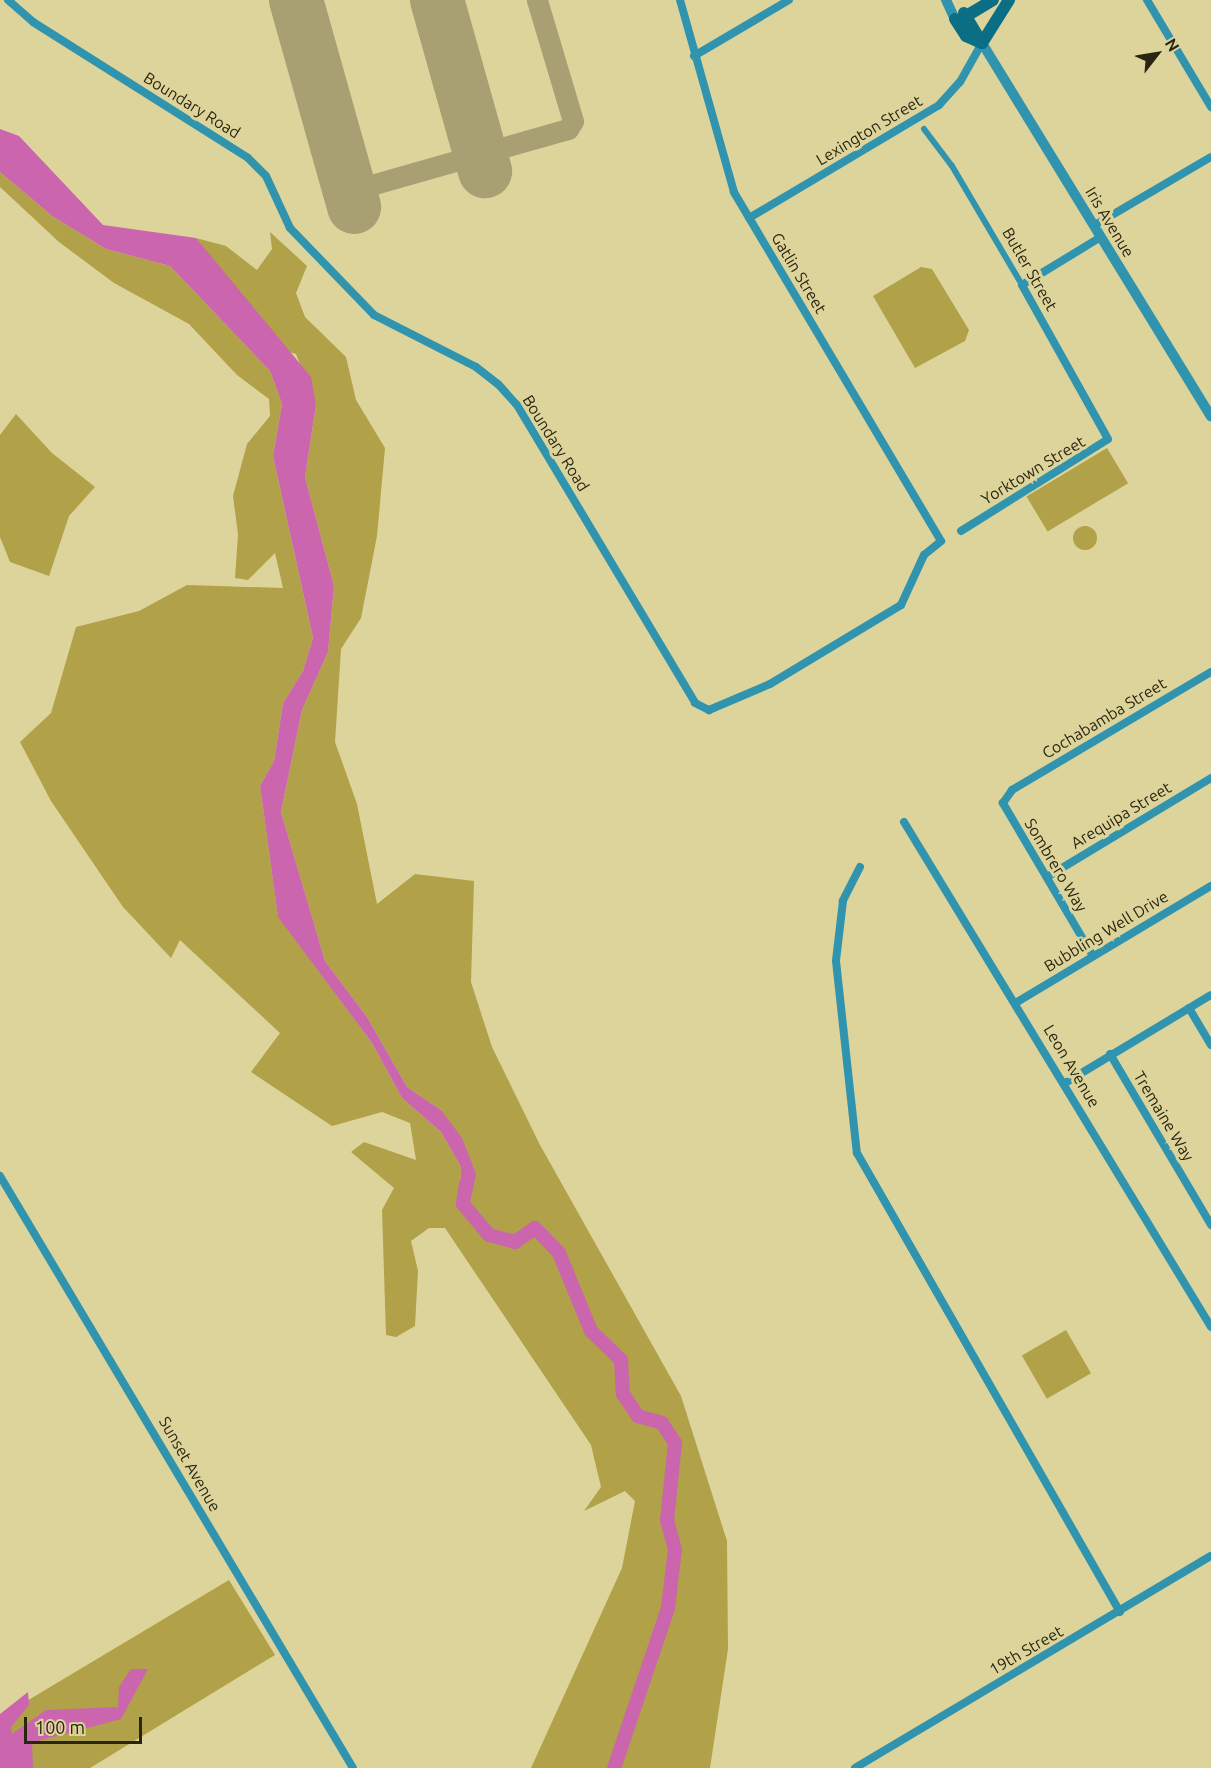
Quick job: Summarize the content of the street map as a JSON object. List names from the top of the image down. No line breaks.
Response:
{"streets":{"street":["Boundary Road","Lexington Street","Iris Avenue","Butler Street","Gatlin Street","Yorktown Street","Cochabamba Street","Arequipa Street","Sombrero Way","Bubbling Well Drive","Leon Avenue","Tremaine Way","Sunset Avenue","19th Street"]},"crossings":[["Boundary Road","Gatlin Street"],["Lexington Street","Iris Avenue"],["Lexington Street","Gatlin Street"],["Butler Street","Yorktown Street"],["Cochabamba Street","Sombrero Way"],["Arequipa Street","Sombrero Way"],["Sombrero Way","Bubbling Well Drive"],["Bubbling Well Drive","Leon Avenue"]],"scale_bar":"100 m","north":"top right"}
